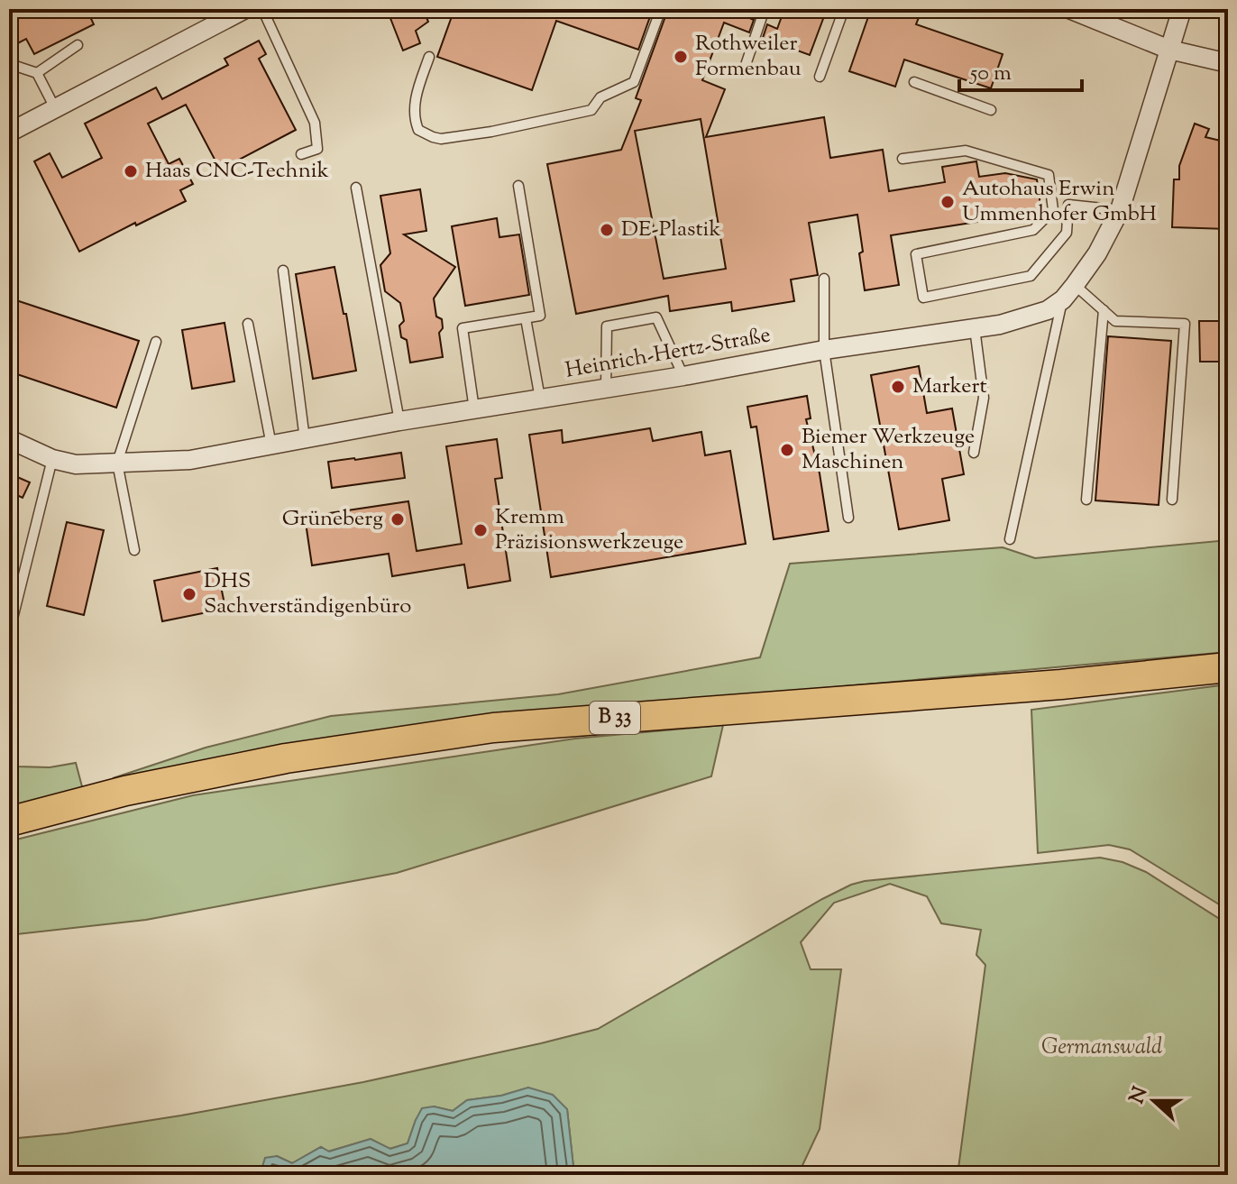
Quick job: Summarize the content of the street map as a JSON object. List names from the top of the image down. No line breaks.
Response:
{"streets":{"main road":["B 33"],"street":["Heinrich-Hertz-Straße"]},"parks":["Germanswald"],"places":["Rothweiler Formenbau","Haas CNC-Technik","Autohaus Erwin Ummenhofer GmbH","DE-Plastik","Markert","Biemer Werkzeuge Maschinen","Grüneberg","Kremm Präzisionswerkzeuge","DHS Sachverständigenbüro"],"scale_bar":"50 m","north":"left"}
